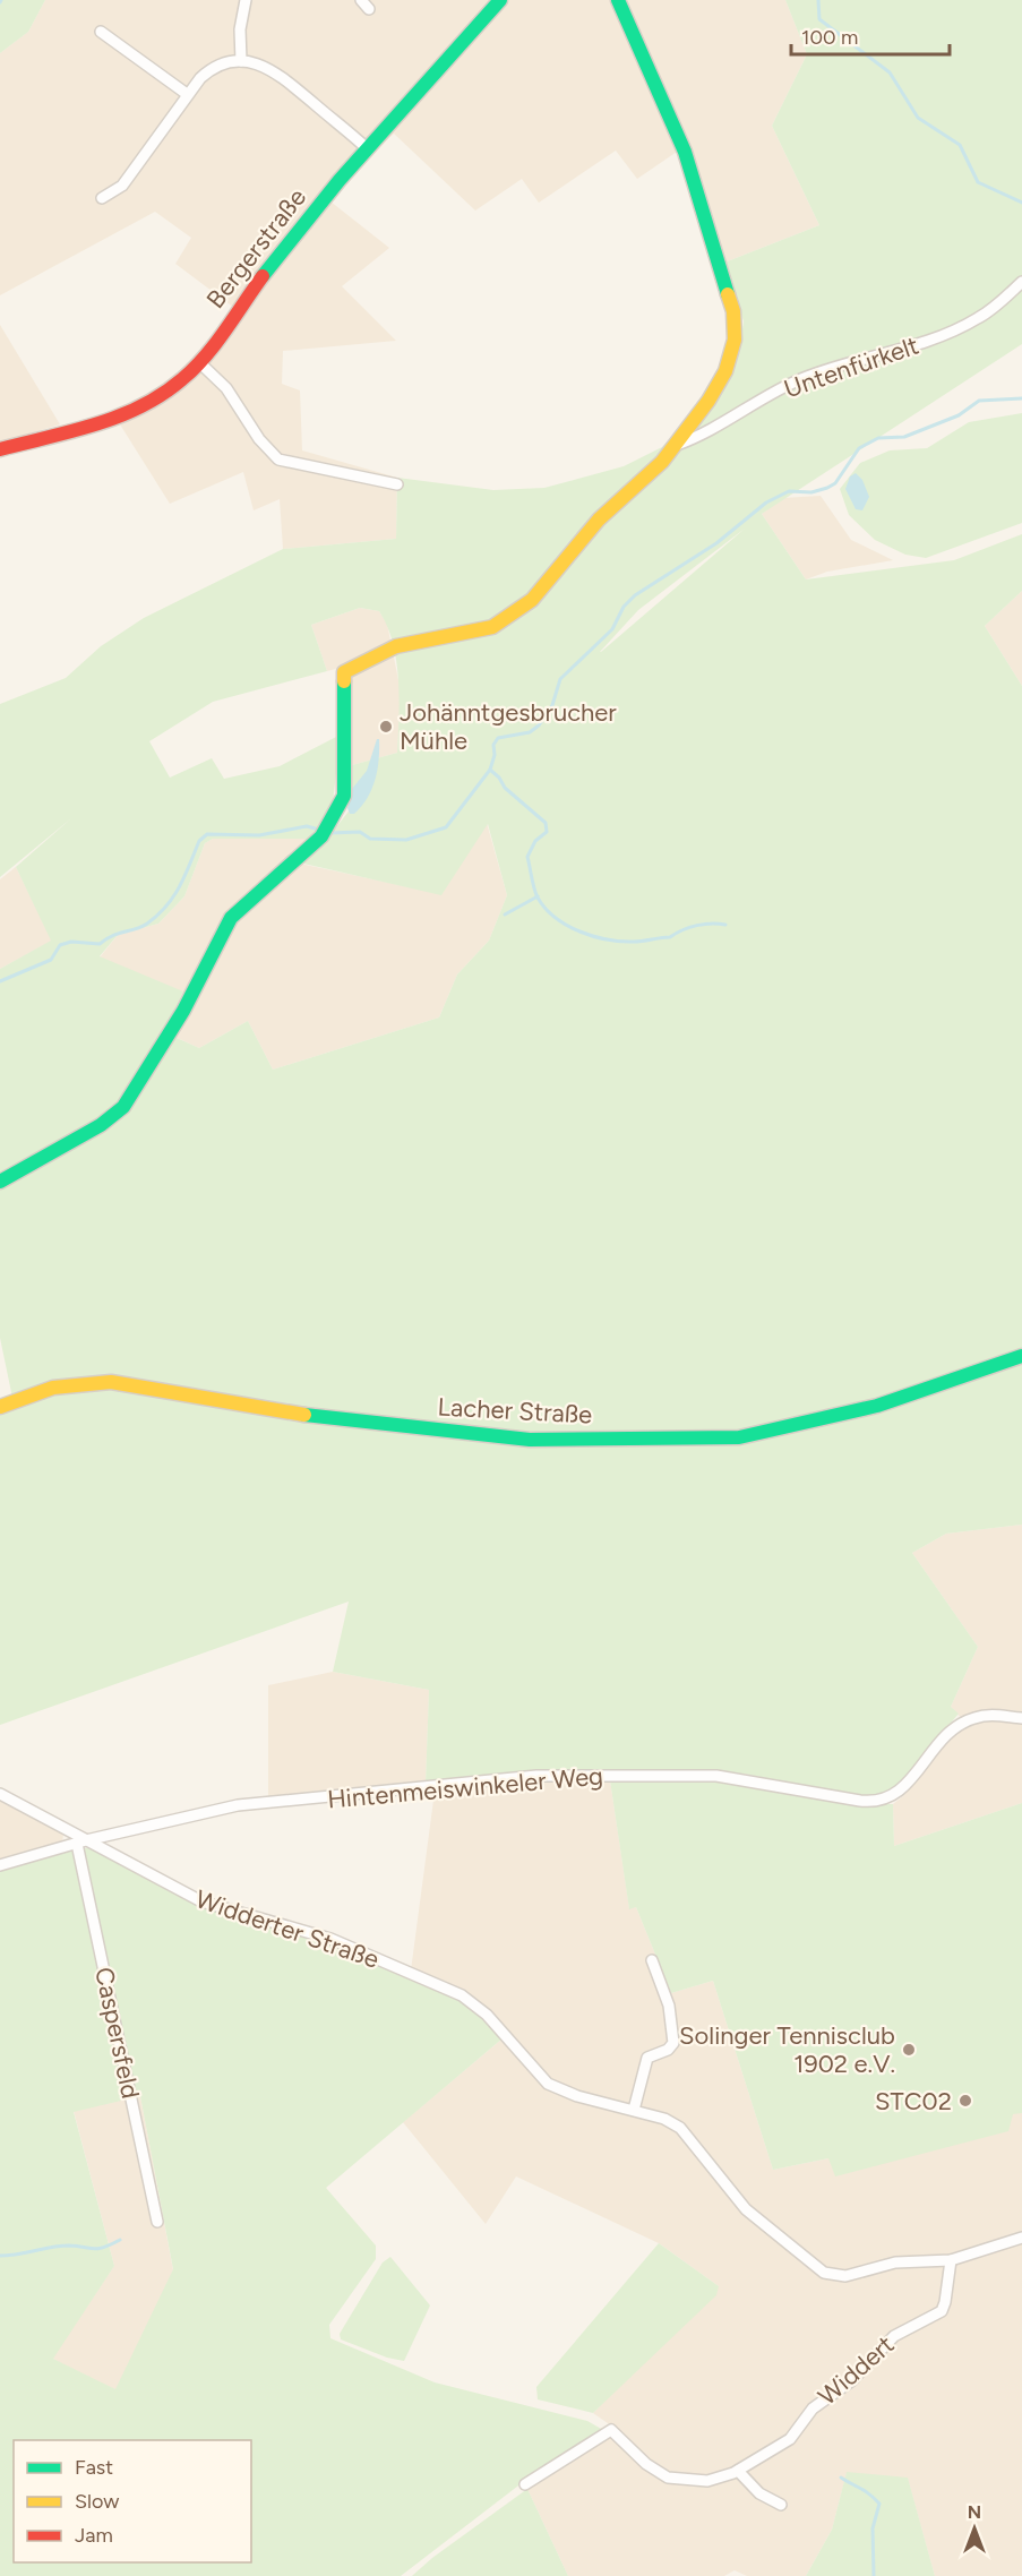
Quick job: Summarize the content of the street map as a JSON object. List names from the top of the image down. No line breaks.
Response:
{"streets":{"street":["Bergerstraße","Untenfürkelt","Lacher Straße","Hintenmeiswinkeler Weg","Widderter Straße","Caspersfeld","Widdert"]},"crossings":[["Hintenmeiswinkeler Weg","Widderter Straße"],["Hintenmeiswinkeler Weg","Caspersfeld"],["Widderter Straße","Caspersfeld"],["Widderter Straße","Widdert"]],"places":["Johänntgesbrucher Mühle","Solinger Tennisclub 1902 e.V.","STC02"],"legend":["Fast","Slow","Jam"],"scale_bar":"100 m","north":"top"}
